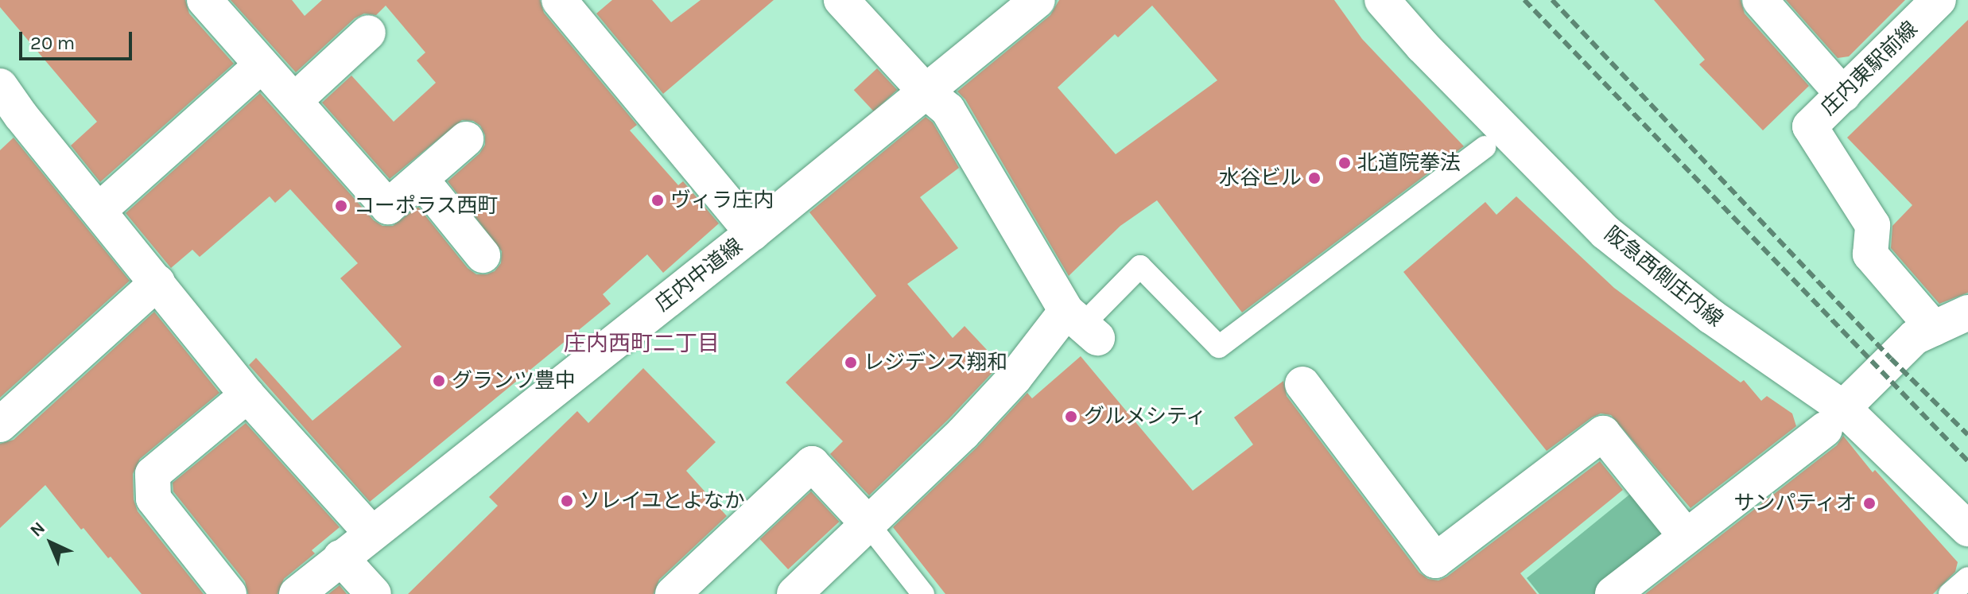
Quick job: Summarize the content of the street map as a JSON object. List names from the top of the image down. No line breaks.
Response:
{"streets":{"street":["庄内東駅前線","庄内中道線","阪急西側庄内線"]},"districts":["庄内西町二丁目"],"places":["北道院拳法","水谷ビル","ヴィラ庄内","コーポラス西町","レジデンス翔和","グランツ豊中","グルメシティ","ソレイユとよなか","サンパティオ"],"scale_bar":"20 m","north":"top left"}
